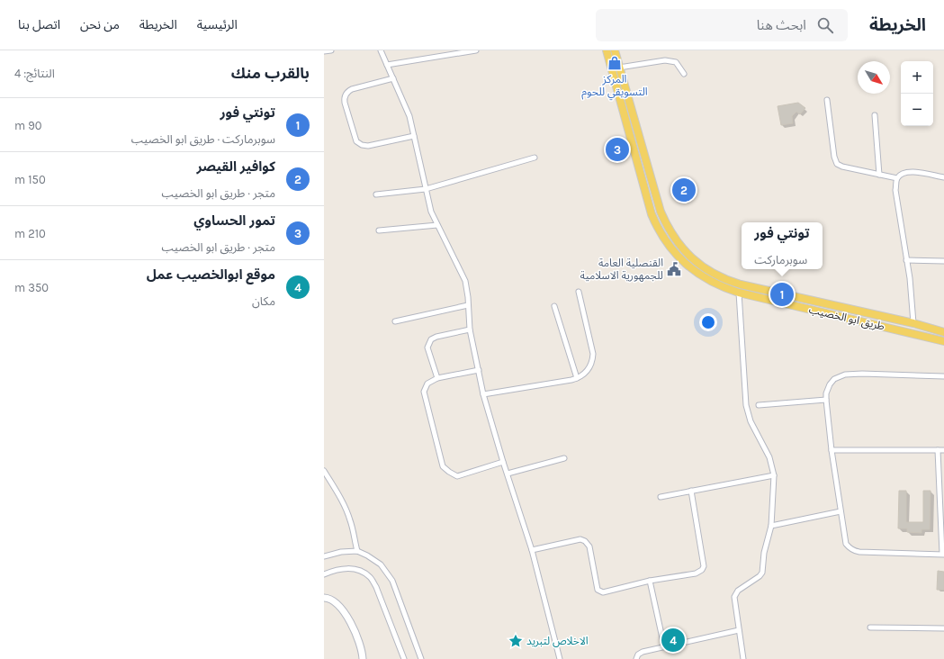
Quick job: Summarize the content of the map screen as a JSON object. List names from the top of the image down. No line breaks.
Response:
{"streets":{"main road":["طريق ابو الخصيب"]},"places":{"shop":["المركز التسويقي للحوم"],"public building":["القنصلية العامة للجمهورية الاسلامية"],"place":["الاخلاص لتبريد"]},"north":"bottom right","page":{"header":"الخريطة","search":"ابحث هنا","nav":["الرئيسية","الخريطة","من نحن","اتصل بنا"],"heading":["بالقرب منك","النتائج: 4"],"map_buttons":["+","−"],"list":[{"mark":"1","name":"تونتي فور","note":"سوبرماركت · طريق ابو الخصيب","value":"90 m"},{"mark":"2","name":"كوافير القيصر","note":"متجر · طريق ابو الخصيب","value":"150 m"},{"mark":"3","name":"تمور الحساوي","note":"متجر · طريق ابو الخصيب","value":"210 m"},{"mark":"4","name":"موقع ابوالخصيب عمل","note":"مكان","value":"350 m"}],"pins":["3","2","1","4"],"popup":["تونتي فور","سوبرماركت"]}}
